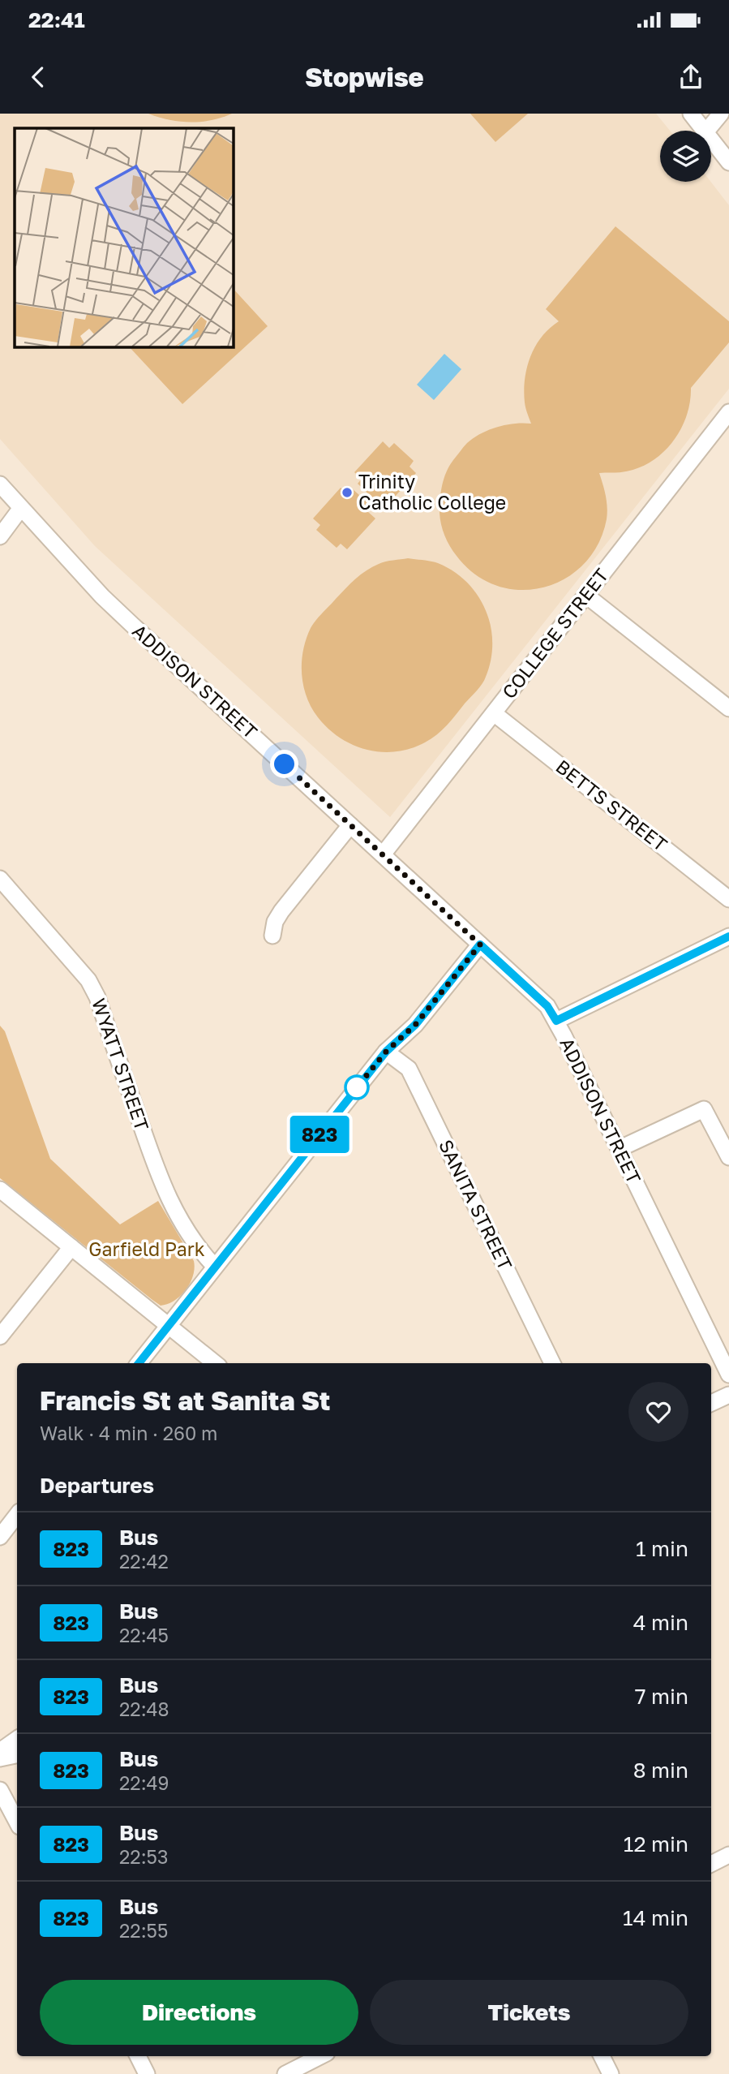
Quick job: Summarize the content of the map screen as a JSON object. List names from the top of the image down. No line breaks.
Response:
{"streets":{"street":["COLLEGE STREET","ADDISON STREET","BETTS STREET","WYATT STREET","SANITA STREET"]},"crossings":[["COLLEGE STREET","ADDISON STREET"],["COLLEGE STREET","BETTS STREET"]],"parks":["Garfield Park"],"places":["Trinity Catholic College"],"lines":["bus line 823"],"page":{"status":"22:41","header":"Stopwise","on_map":"823","heading":[["Francis St at Sanita St","Walk · 4 min · 260 m"],"Departures"],"list":[{"mark":"823","name":"Bus","note":"22:42","value":"1 min"},{"mark":"823","name":"Bus","note":"22:45","value":"4 min"},{"mark":"823","name":"Bus","note":"22:48","value":"7 min"},{"mark":"823","name":"Bus","note":"22:49","value":"8 min"},{"mark":"823","name":"Bus","note":"22:53","value":"12 min"},{"mark":"823","name":"Bus","note":"22:55","value":"14 min"}],"buttons":["Directions","Tickets"]}}
